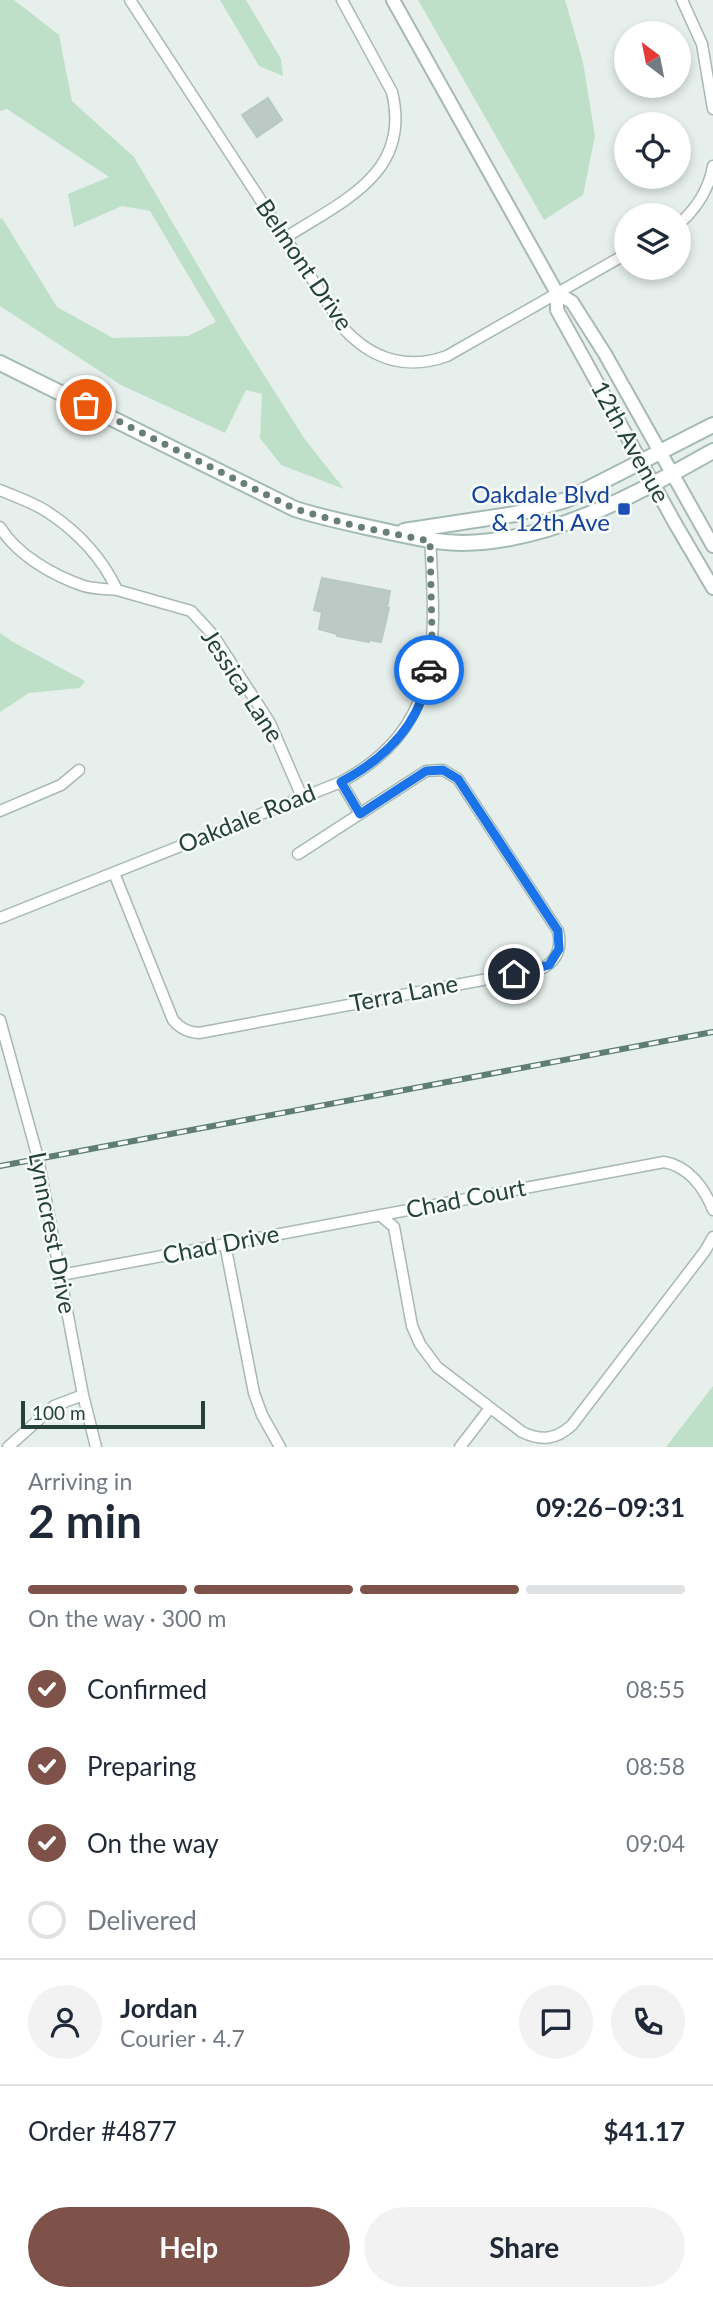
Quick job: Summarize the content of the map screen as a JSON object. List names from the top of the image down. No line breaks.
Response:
{"streets":{"street":["Belmont Drive","12th Avenue","Jessica Lane","Oakdale Road","Terra Lane","Chad Court","Lynncrest Drive","Chad Drive"]},"crossings":[["Belmont Drive","12th Avenue"],["Jessica Lane","Oakdale Road"],["Oakdale Road","Terra Lane"],["Chad Court","Chad Drive"],["Lynncrest Drive","Chad Drive"]],"places":{"transit":["Oakdale Blvd & 12th Ave"]},"scale_bar":"100 m","north":"top left","page":{"scale":"100 m","heading":["2 min","Arriving in","09:26–09:31"],"panel":["Jordan","Courier · 4.7","Order #4877","$41.17"],"bar":"On the way · 300 m","list":[["Confirmed","08:55"],["Preparing","08:58"],["On the way","09:04"],"Delivered"],"buttons":["Help","Share"]}}
